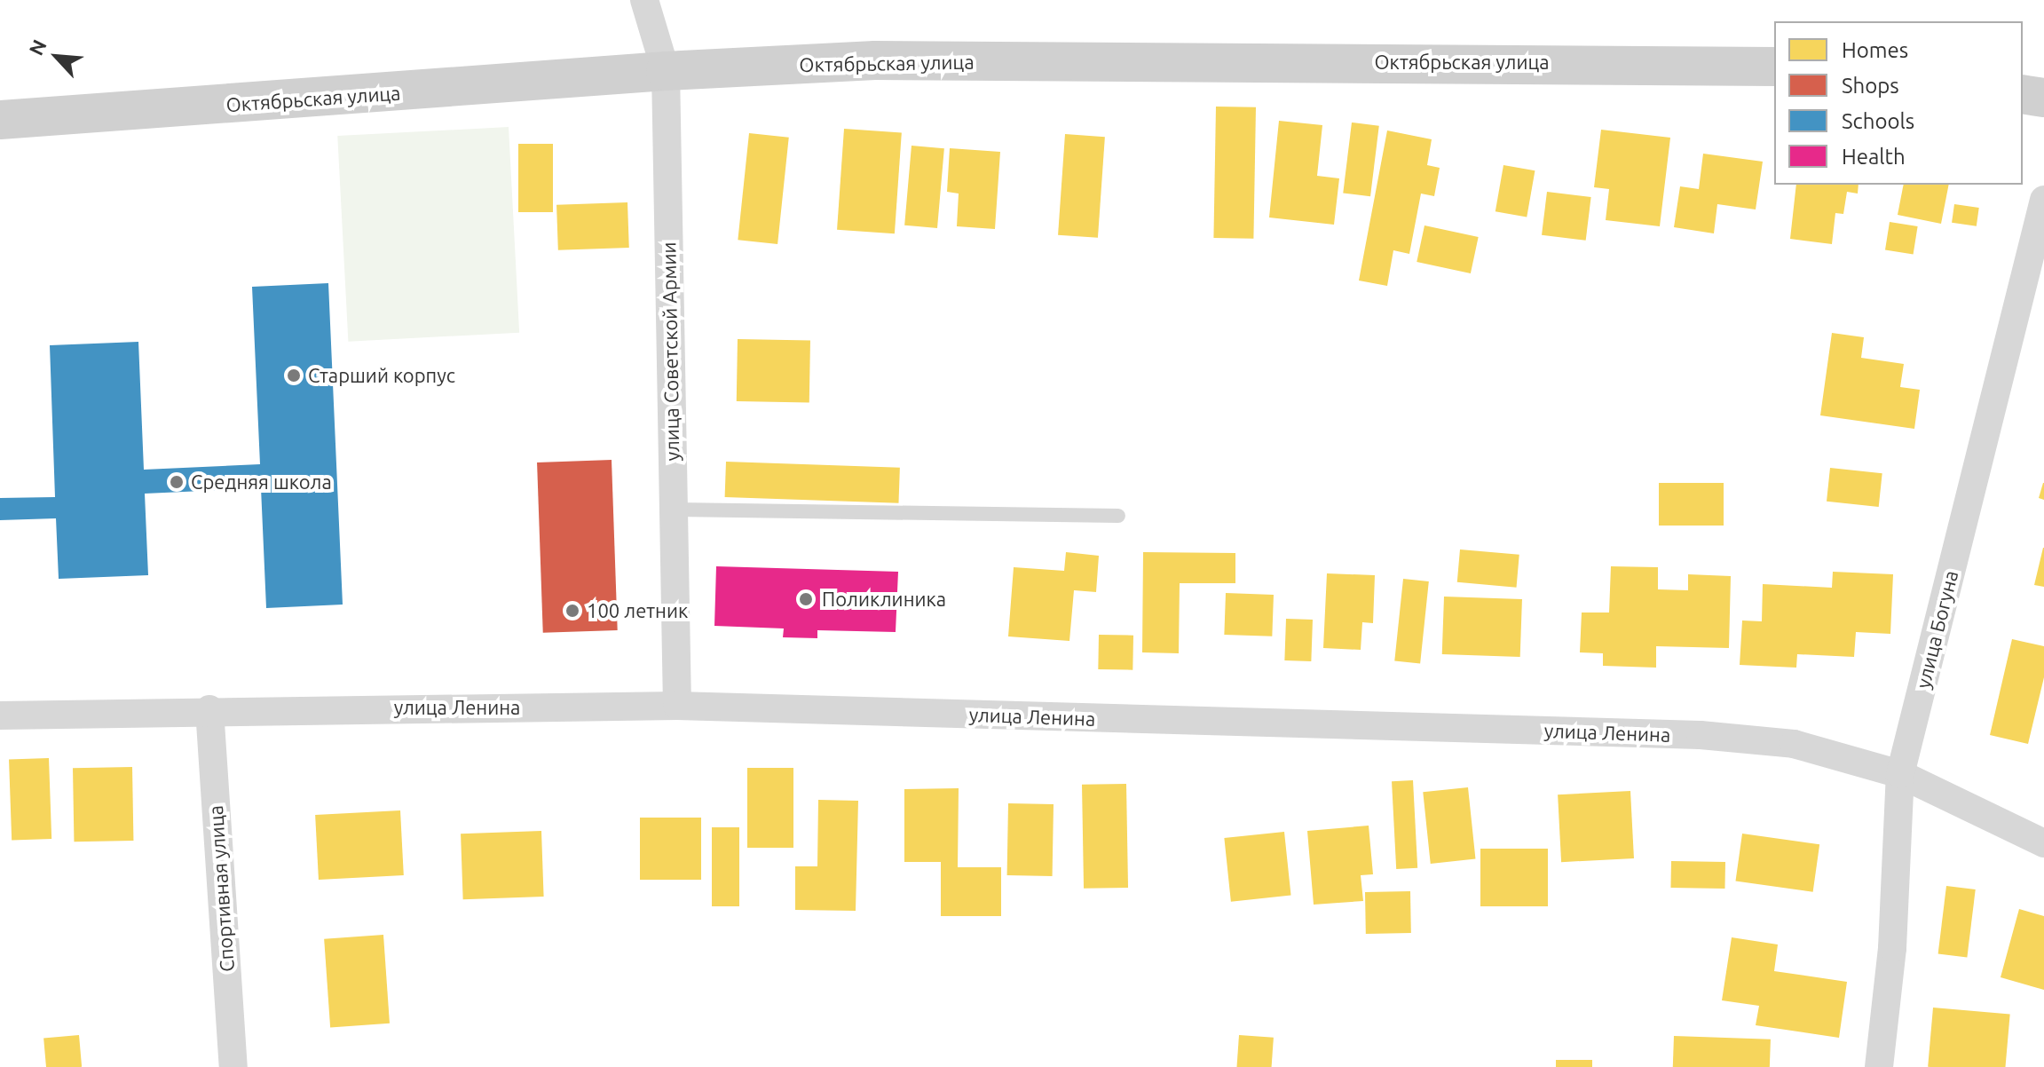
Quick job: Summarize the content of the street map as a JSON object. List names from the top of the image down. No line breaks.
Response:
{"streets":{"street":["Октябрьская улица","улица Советской Армии","улица Богуна","улица Ленина","Спортивная улица"]},"crossings":[["Октябрьская улица","улица Советской Армии"],["улица Советской Армии","улица Ленина"],["улица Богуна","улица Ленина"],["улица Ленина","Спортивная улица"]],"places":["Старший корпус","Средняя школа","Поликлиника","100 летник"],"legend":["Homes","Shops","Schools","Health"],"north":"top left"}
